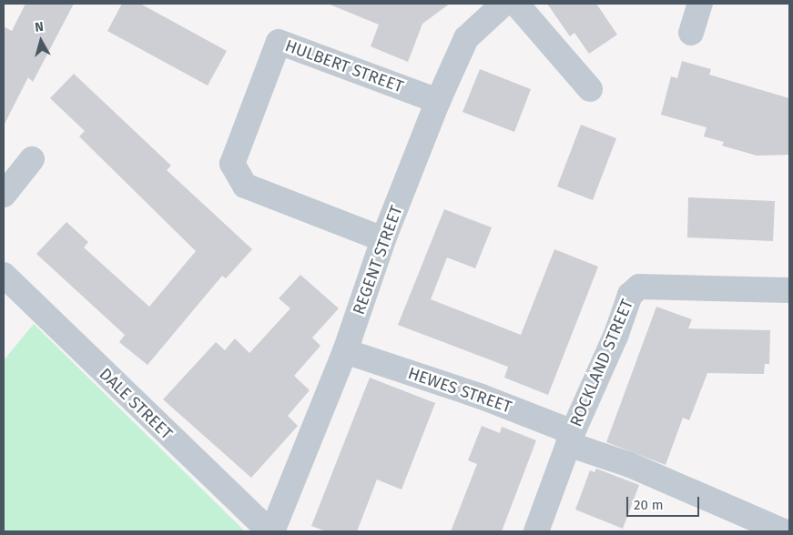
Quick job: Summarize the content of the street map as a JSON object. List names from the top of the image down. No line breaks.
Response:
{"streets":{"street":["HULBERT STREET","REGENT STREET","ROCKLAND STREET","HEWES STREET","DALE STREET"]},"crossings":[["HULBERT STREET","REGENT STREET"],["REGENT STREET","HEWES STREET"],["REGENT STREET","DALE STREET"],["ROCKLAND STREET","HEWES STREET"]],"scale_bar":"20 m","north":"top"}
